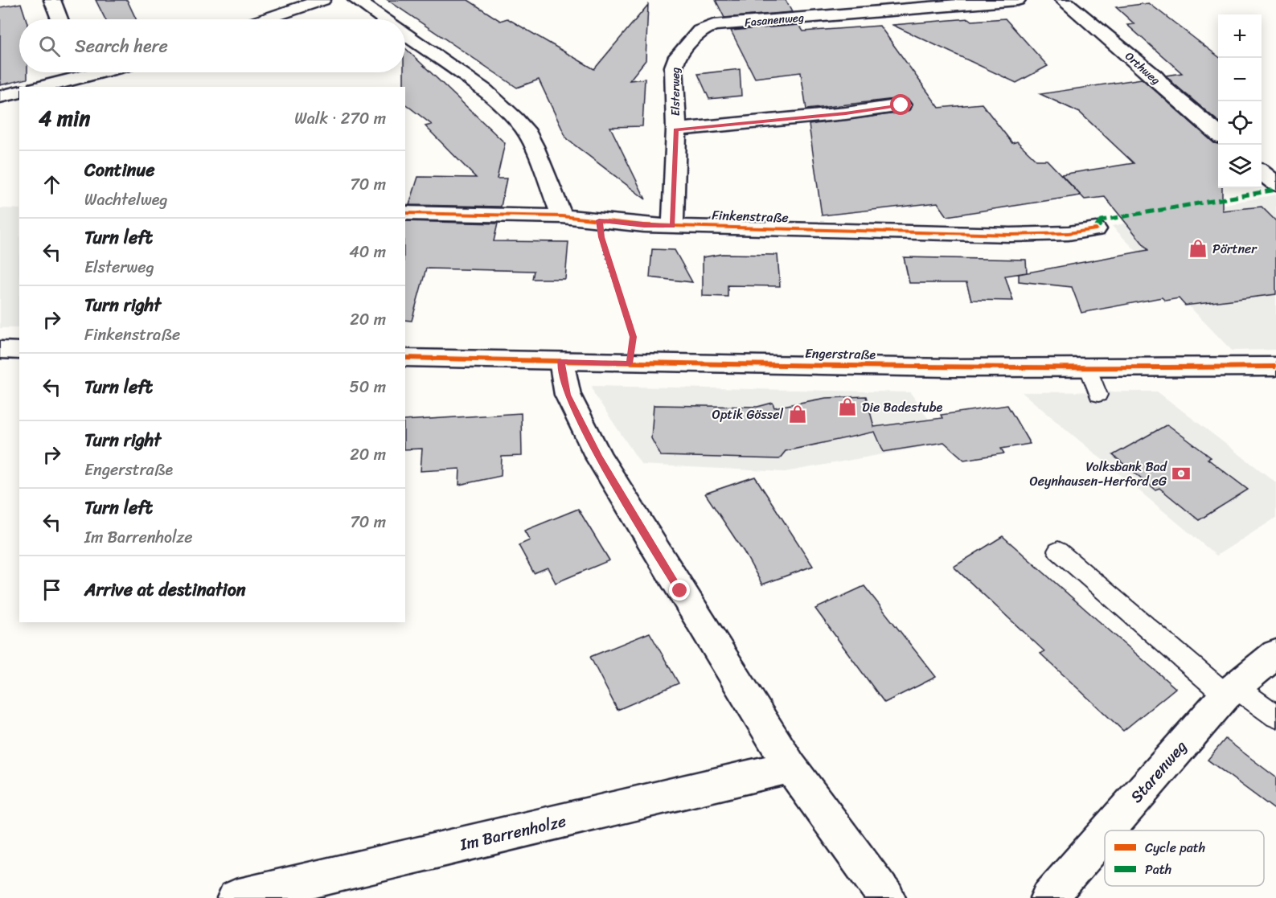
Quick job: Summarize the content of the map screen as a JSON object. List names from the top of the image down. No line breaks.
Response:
{"streets":{"street":["Fasanenweg","Orthweg","Elsterweg","Finkenstraße","Engerstraße","Starenweg","Im Barrenholze"]},"crossings":[["Fasanenweg","Elsterweg"],["Elsterweg","Finkenstraße"]],"places":{"shop":["Pörtner","Die Badestube","Optik Gössel"],"bank":["Volksbank Bad Oeynhausen-Herford eG"]},"legend":["Cycle path","Path"],"page":{"map_buttons":["+","−"],"search":"Search here","heading":["4 min","Walk · 270 m"],"list":[["Continue","Wachtelweg","70 m"],["Turn left","Elsterweg","40 m"],["Turn right","Finkenstraße","20 m"],["Turn left","50 m"],["Turn right","Engerstraße","20 m"],["Turn left","Im Barrenholze","70 m"],"Arrive at destination"]}}
